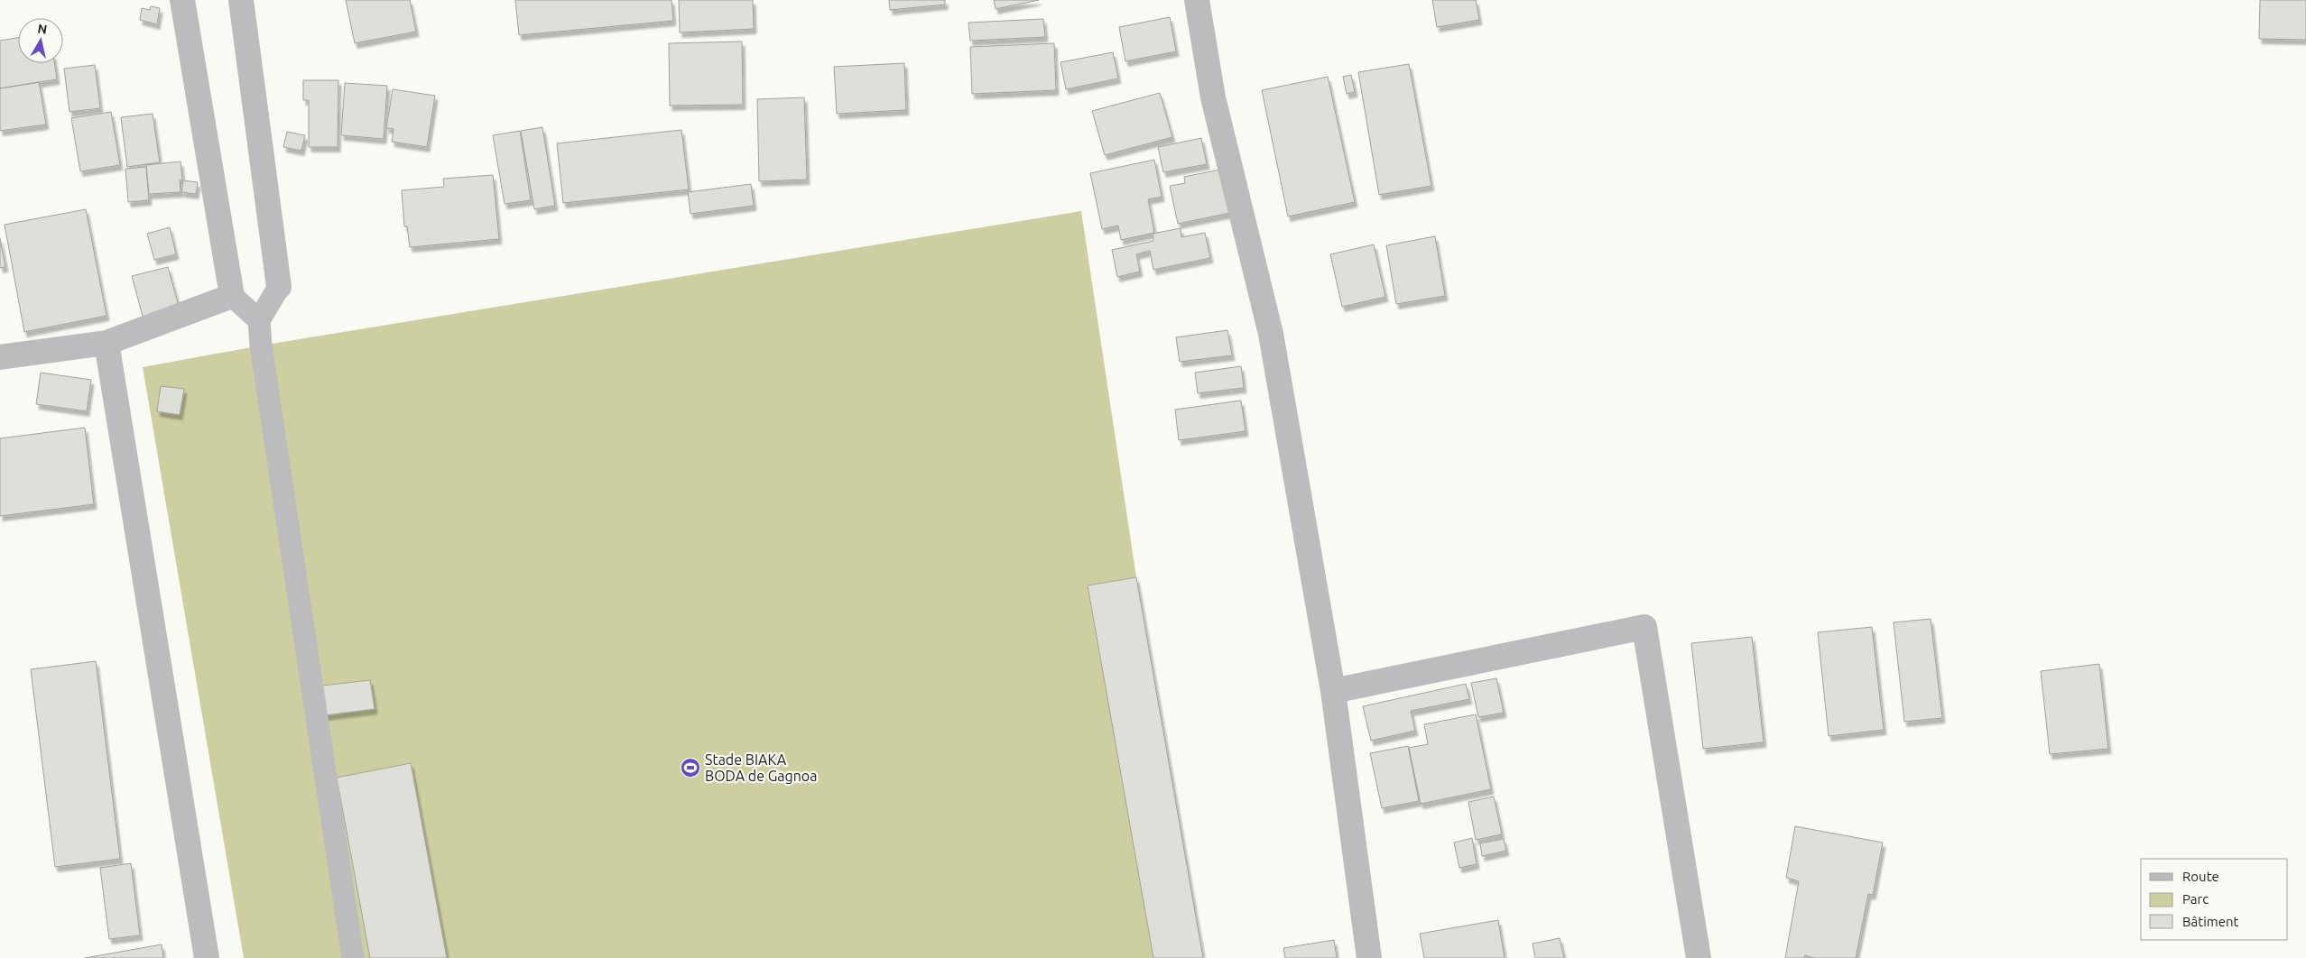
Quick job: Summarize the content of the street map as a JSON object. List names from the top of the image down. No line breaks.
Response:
{"places":{"sports":["Stade BIAKA BODA de Gagnoa"]},"legend":["Route","Parc","Bâtiment"],"north":"top"}
